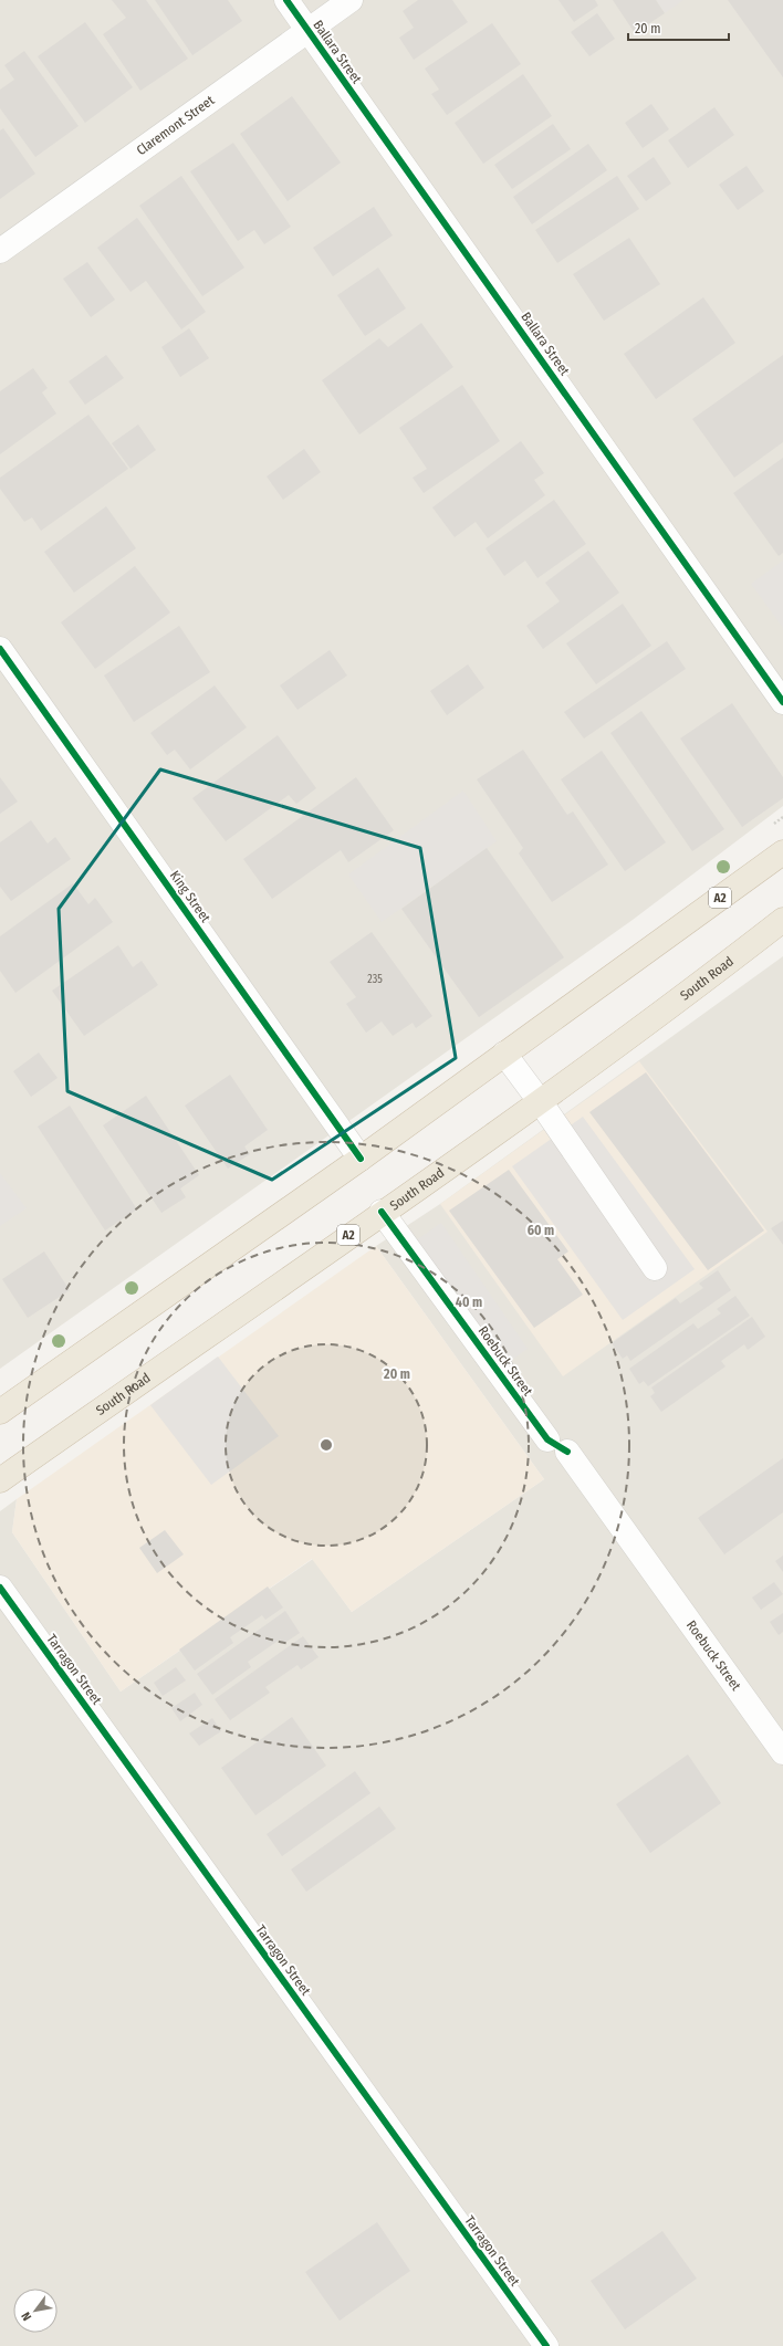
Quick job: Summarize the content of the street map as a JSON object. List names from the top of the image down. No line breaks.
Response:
{"streets":{"highway":["A2","South Road"],"street":["Ballara Street","Claremont Street","King Street","Roebuck Street","Tarragon Street"]},"crossings":[["Ballara Street","Claremont Street"],["King Street","A2"],["South Road","Roebuck Street"]],"house_numbers":["235"],"scale_bar":"20 m","north":"bottom left","rings":["60 m","40 m","20 m"]}
